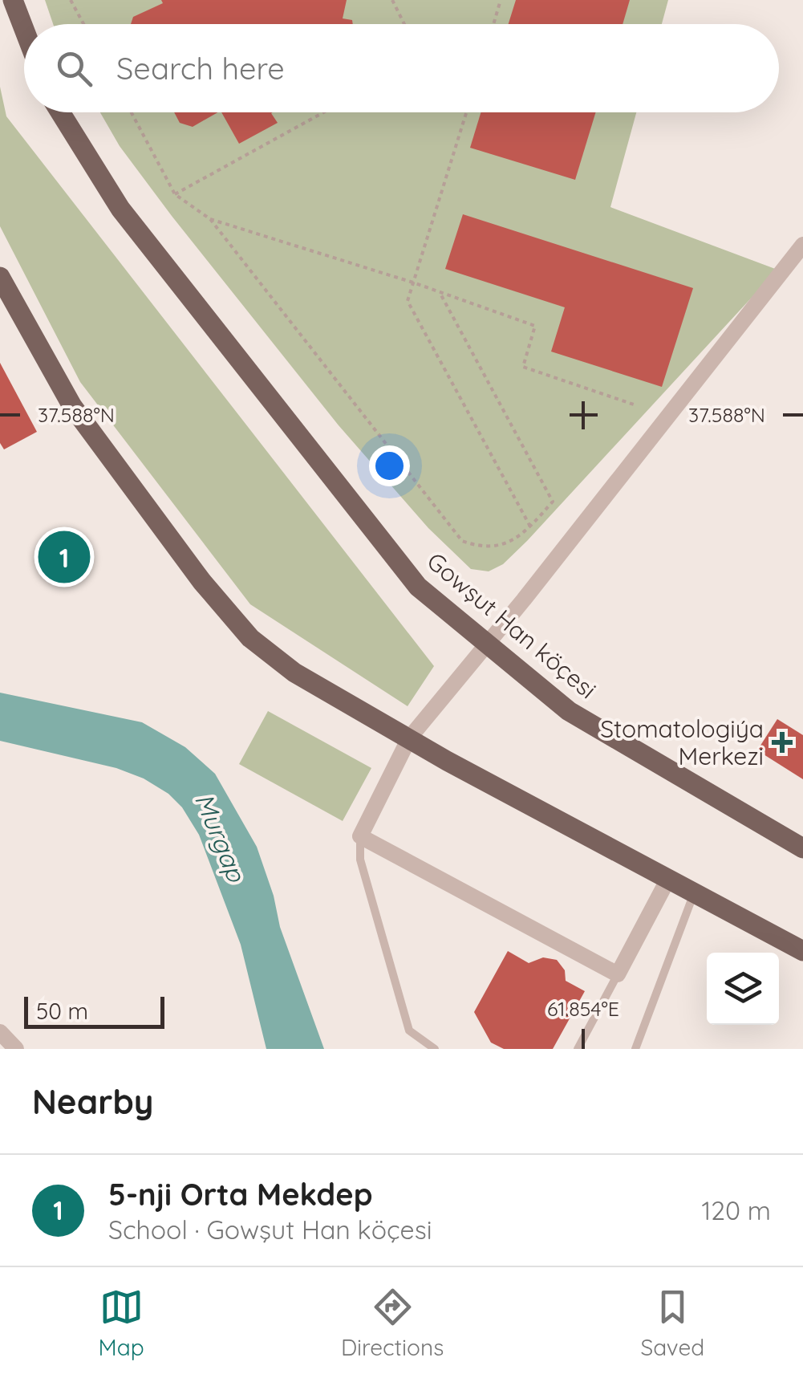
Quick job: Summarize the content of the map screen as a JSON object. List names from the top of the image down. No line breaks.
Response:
{"streets":{"main road":["Gowşut Han köçesi"]},"water":["Murgap"],"places":{"health":["Stomatologiýa Merkezi"]},"scale_bar":"50 m","page":{"search":"Search here","pins":"1","scale":"50 m","heading":"Nearby","list":[{"mark":"1","name":"5-nji Orta Mekdep","note":"School · Gowşut Han köçesi","value":"120 m"}],"nav":["Map","Directions","Saved"]},"coordinates":["37.588°N","61.854°E"]}
